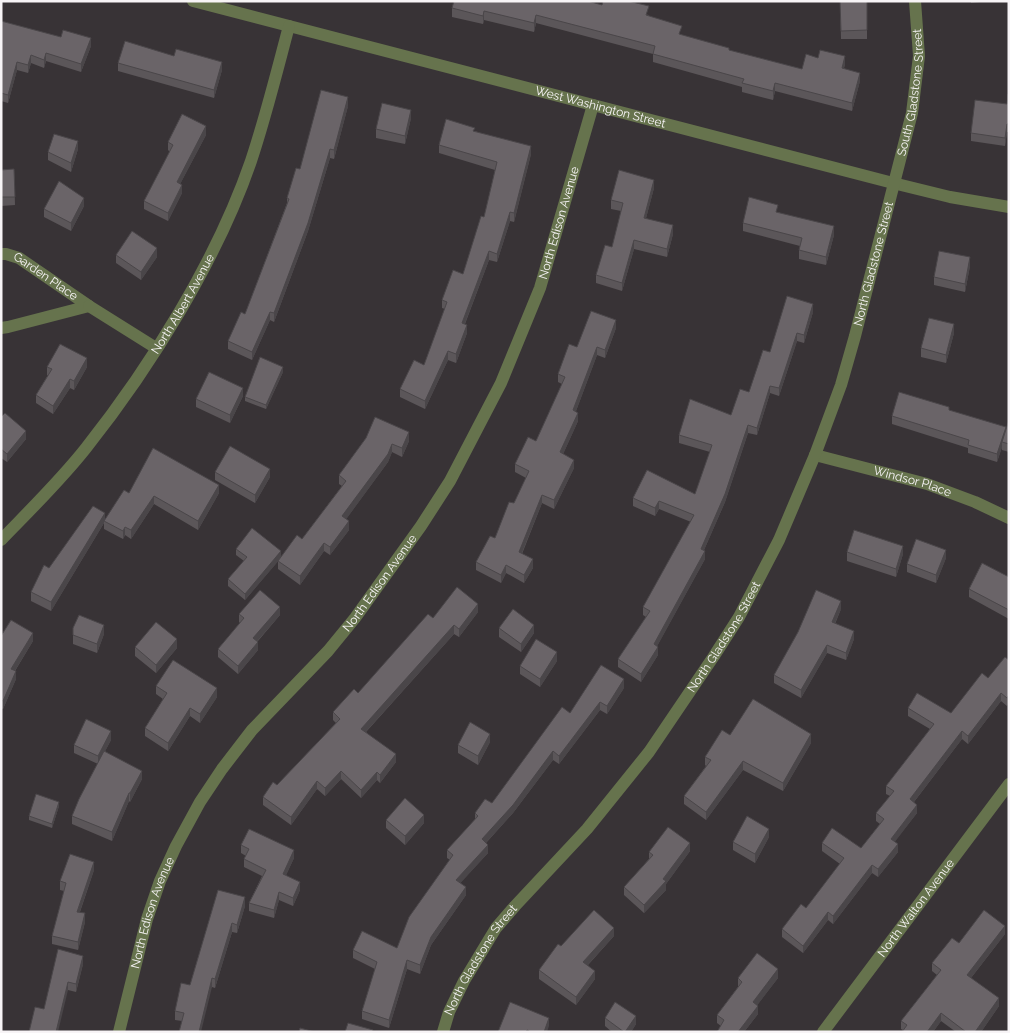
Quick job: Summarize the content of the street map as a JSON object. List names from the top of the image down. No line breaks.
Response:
{"streets":{"street":["South Gladstone Street","West Washington Street","North Edison Avenue","North Gladstone Street","Garden Place","North Albert Avenue","Windsor Place","North Walton Avenue"]},"crossings":[["South Gladstone Street","West Washington Street"],["South Gladstone Street","North Gladstone Street"],["West Washington Street","North Edison Avenue"],["West Washington Street","North Gladstone Street"],["West Washington Street","North Albert Avenue"],["North Gladstone Street","Windsor Place"],["Garden Place","North Albert Avenue"]]}
